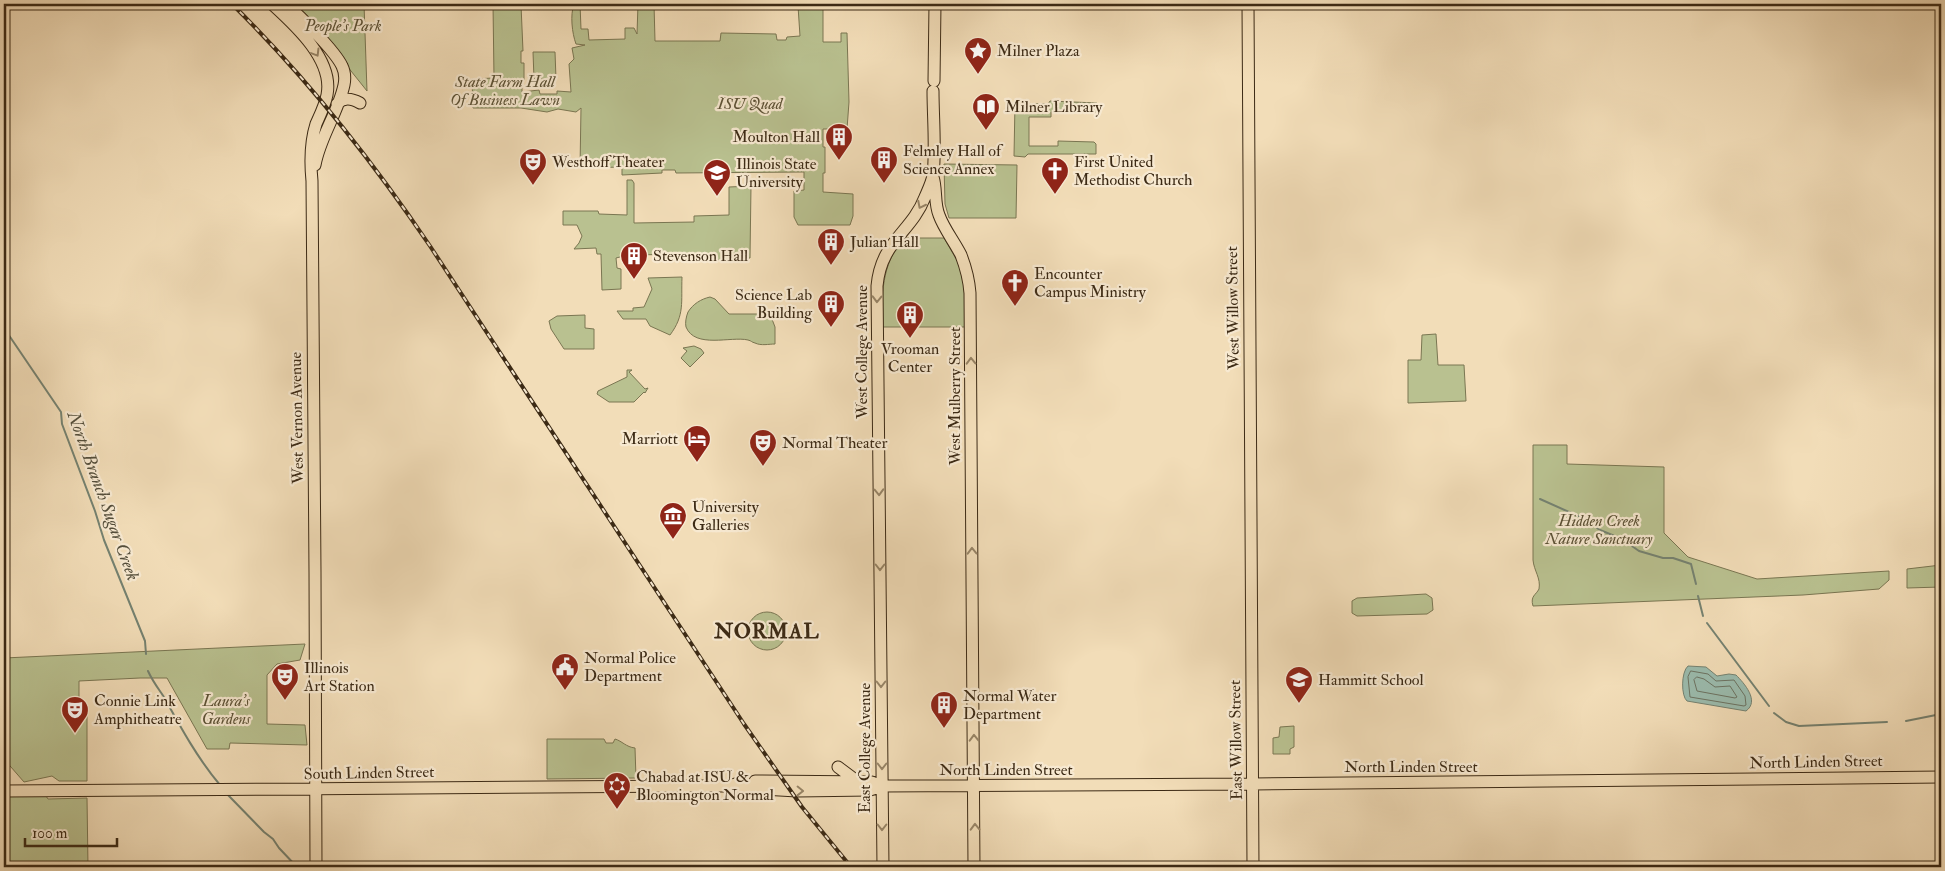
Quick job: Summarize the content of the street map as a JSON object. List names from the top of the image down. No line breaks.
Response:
{"streets":{"main road":["West Willow Street","West College Avenue","West Mulberry Street","West Vernon Avenue","East Willow Street","East College Avenue","North Linden Street","South Linden Street"]},"crossings":[["West Willow Street","East Willow Street"],["West College Avenue","West Mulberry Street"],["West College Avenue","East College Avenue"],["West Mulberry Street","North Linden Street"],["West Vernon Avenue","South Linden Street"],["East Willow Street","North Linden Street"],["East College Avenue","North Linden Street"],["East College Avenue","South Linden Street"],["North Linden Street","South Linden Street"]],"one_way":["West College Avenue","West Mulberry Street","East College Avenue"],"districts":["NORMAL"],"water":["North Branch Sugar Creek"],"parks":["People's Park","State Farm Hall Of Business Lawn","ISU Quad","Hidden Creek Nature Sanctuary","Laura's Gardens"],"places":{"place":["Milner Plaza"],"library":["Milner Library"],"building":["Moulton Hall","Felmley Hall of Science Annex","Julian Hall","Stevenson Hall","Science Lab Building","Vrooman Center","Normal Water Department"],"theatre":["Westhoff Theater","Normal Theater","Illinois Art Station","Connie Link Amphitheatre"],"church":["First United Methodist Church","Encounter Campus Ministry"],"school or university":["Illinois State University","Hammitt School"],"hotel":["Marriott"],"museum":["University Galleries"],"public building":["Normal Police Department"],"synagogue":["Chabad at ISU & Bloomington Normal"]},"scale_bar":"100 m"}
